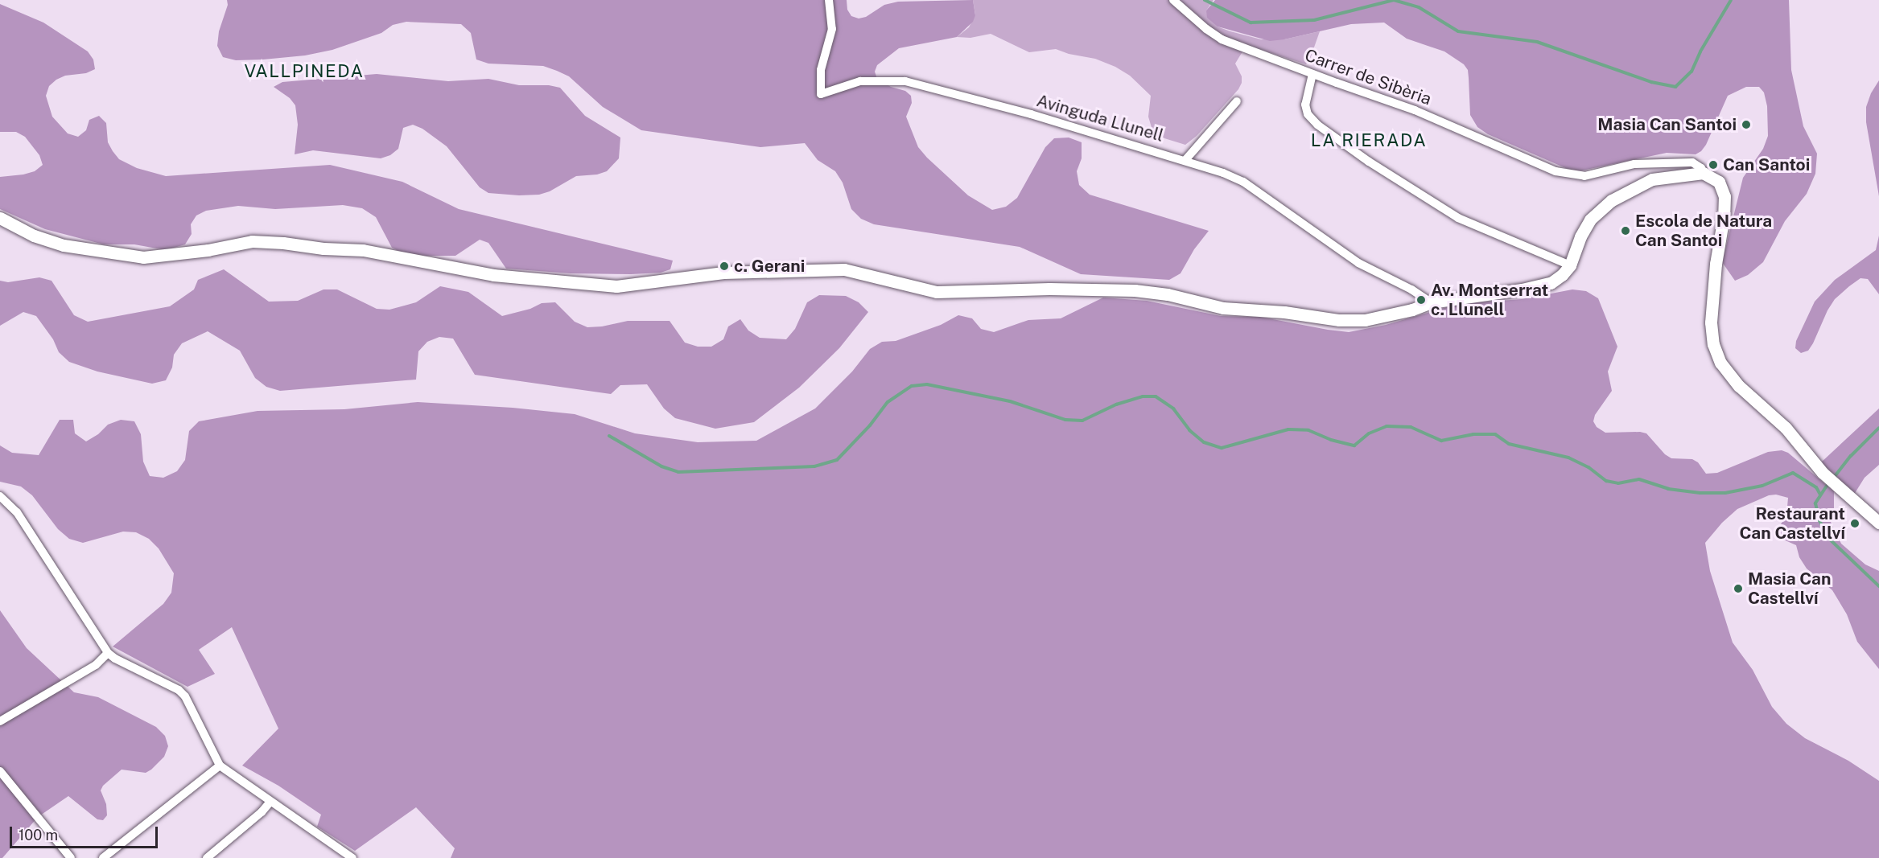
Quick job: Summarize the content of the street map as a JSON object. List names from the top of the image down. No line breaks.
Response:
{"streets":{"street":["Carrer de Sibèria","Avinguda Llunell"]},"districts":["VALLPINEDA","LA RIERADA"],"places":["Masia Can Santoi","Can Santoi","Escola de Natura Can Santoi","c. Gerani","Av. Montserrat c. Llunell","Restaurant Can Castellví","Masia Can Castellví"],"scale_bar":"100 m"}
